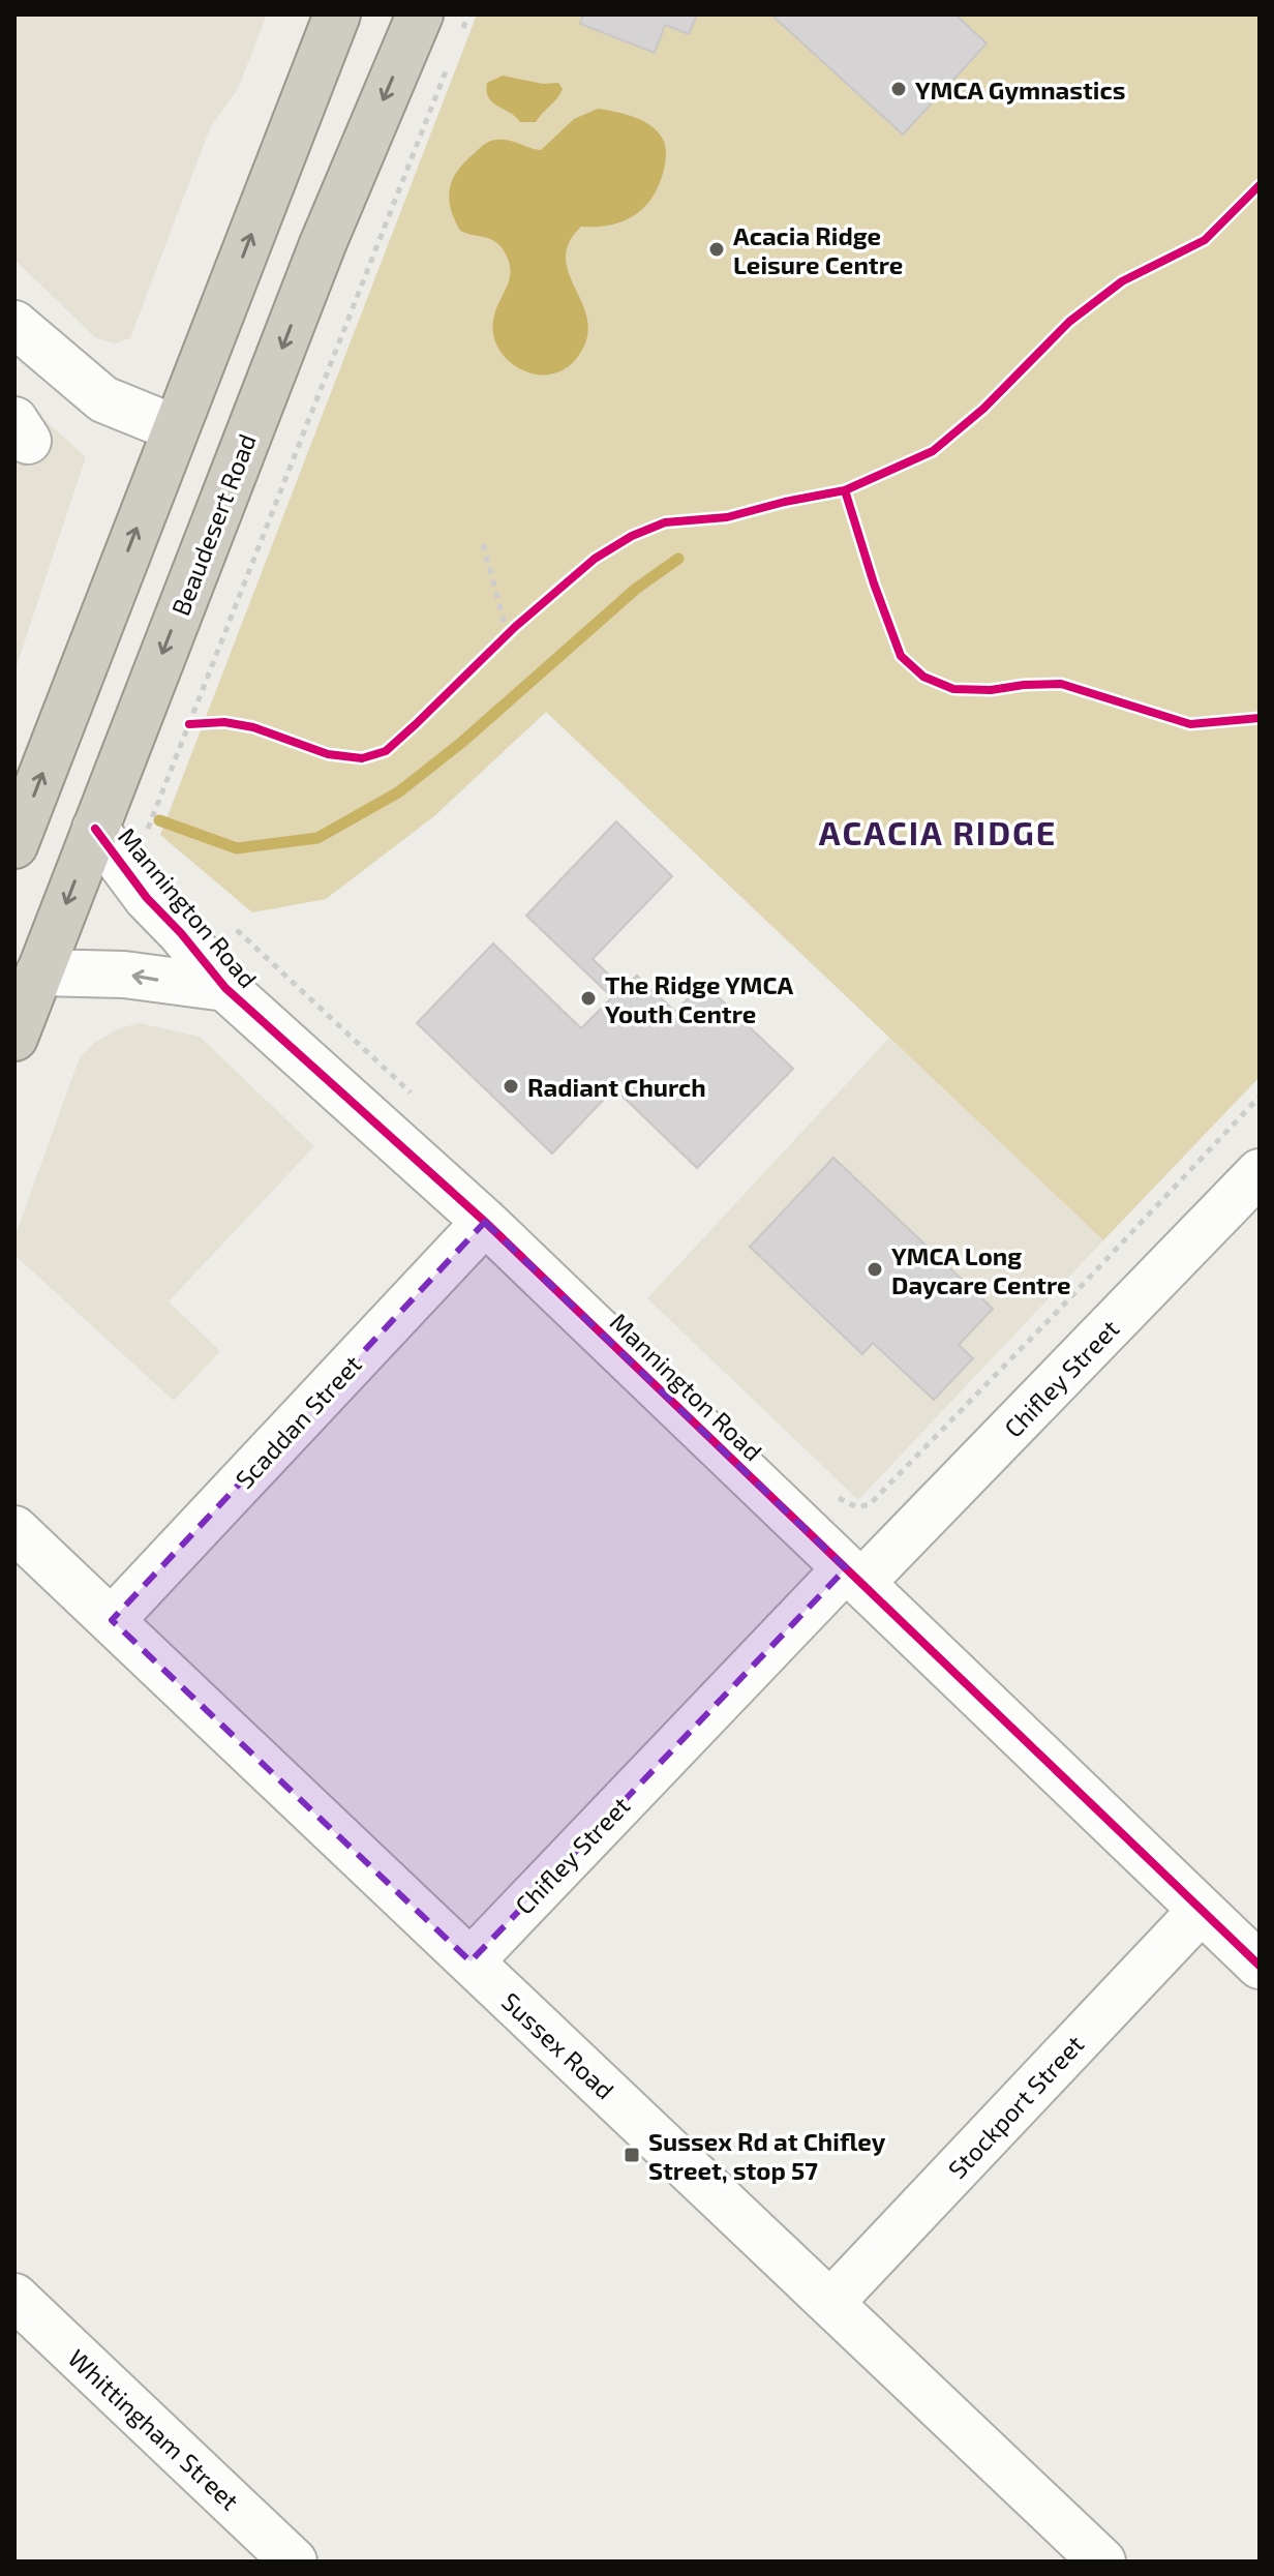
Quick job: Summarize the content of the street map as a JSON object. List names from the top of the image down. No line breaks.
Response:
{"streets":{"highway":["Beaudesert Road"],"street":["Mannington Road","Chifley Street","Scaddan Street","Sussex Road","Stockport Street","Whittingham Street"]},"crossings":[["Beaudesert Road","Mannington Road"],["Mannington Road","Chifley Street"],["Mannington Road","Scaddan Street"],["Mannington Road","Stockport Street"],["Chifley Street","Sussex Road"],["Scaddan Street","Sussex Road"],["Sussex Road","Stockport Street"]],"districts":["ACACIA RIDGE"],"places":{"other":["YMCA Gymnastics","Acacia Ridge Leisure Centre","The Ridge YMCA Youth Centre","Radiant Church","YMCA Long Daycare Centre"],"transit":["Sussex Rd at Chifley Street, stop 57"]}}
